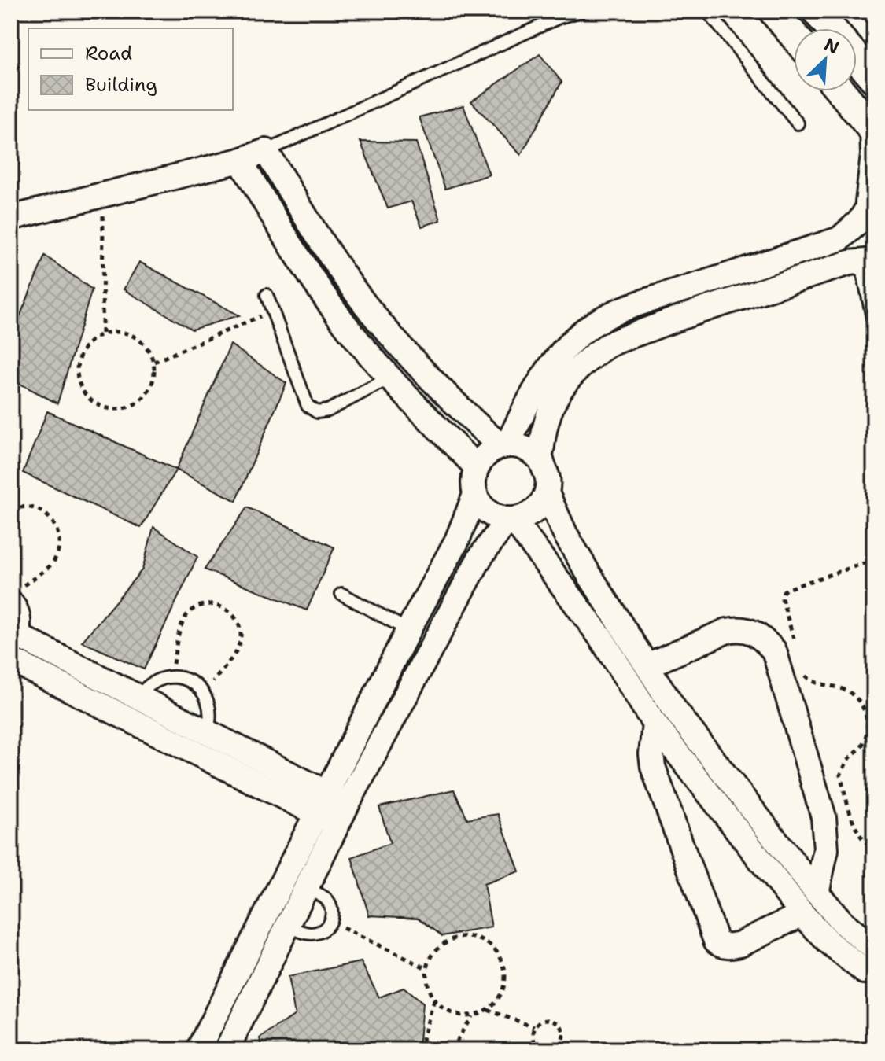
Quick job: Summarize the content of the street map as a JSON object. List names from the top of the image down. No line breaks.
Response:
{"legend":["Road","Building"],"north":"top right"}
